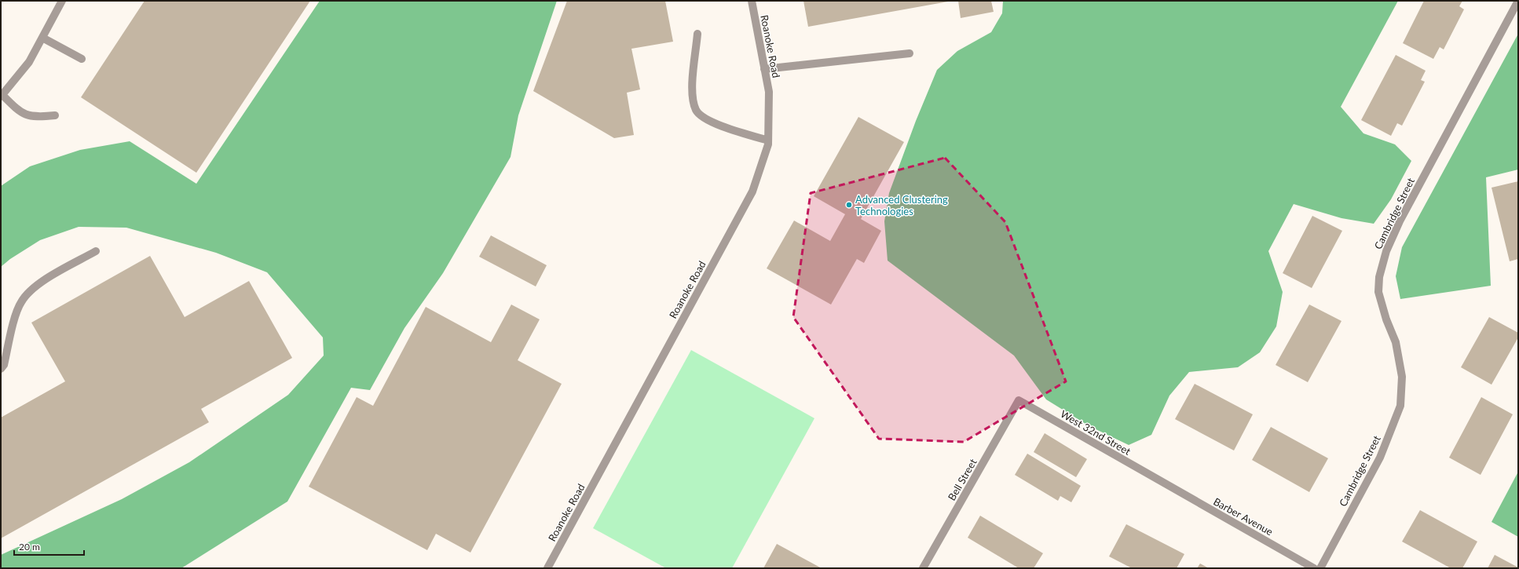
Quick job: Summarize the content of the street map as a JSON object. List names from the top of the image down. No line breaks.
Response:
{"streets":{"street":["Roanoke Road","Cambridge Street","West 32nd Street","Bell Street","Barber Avenue"]},"crossings":[["West 32nd Street","Bell Street"],["West 32nd Street","Barber Avenue"]],"places":["Advanced Clustering Technologies"],"scale_bar":"20 m"}
